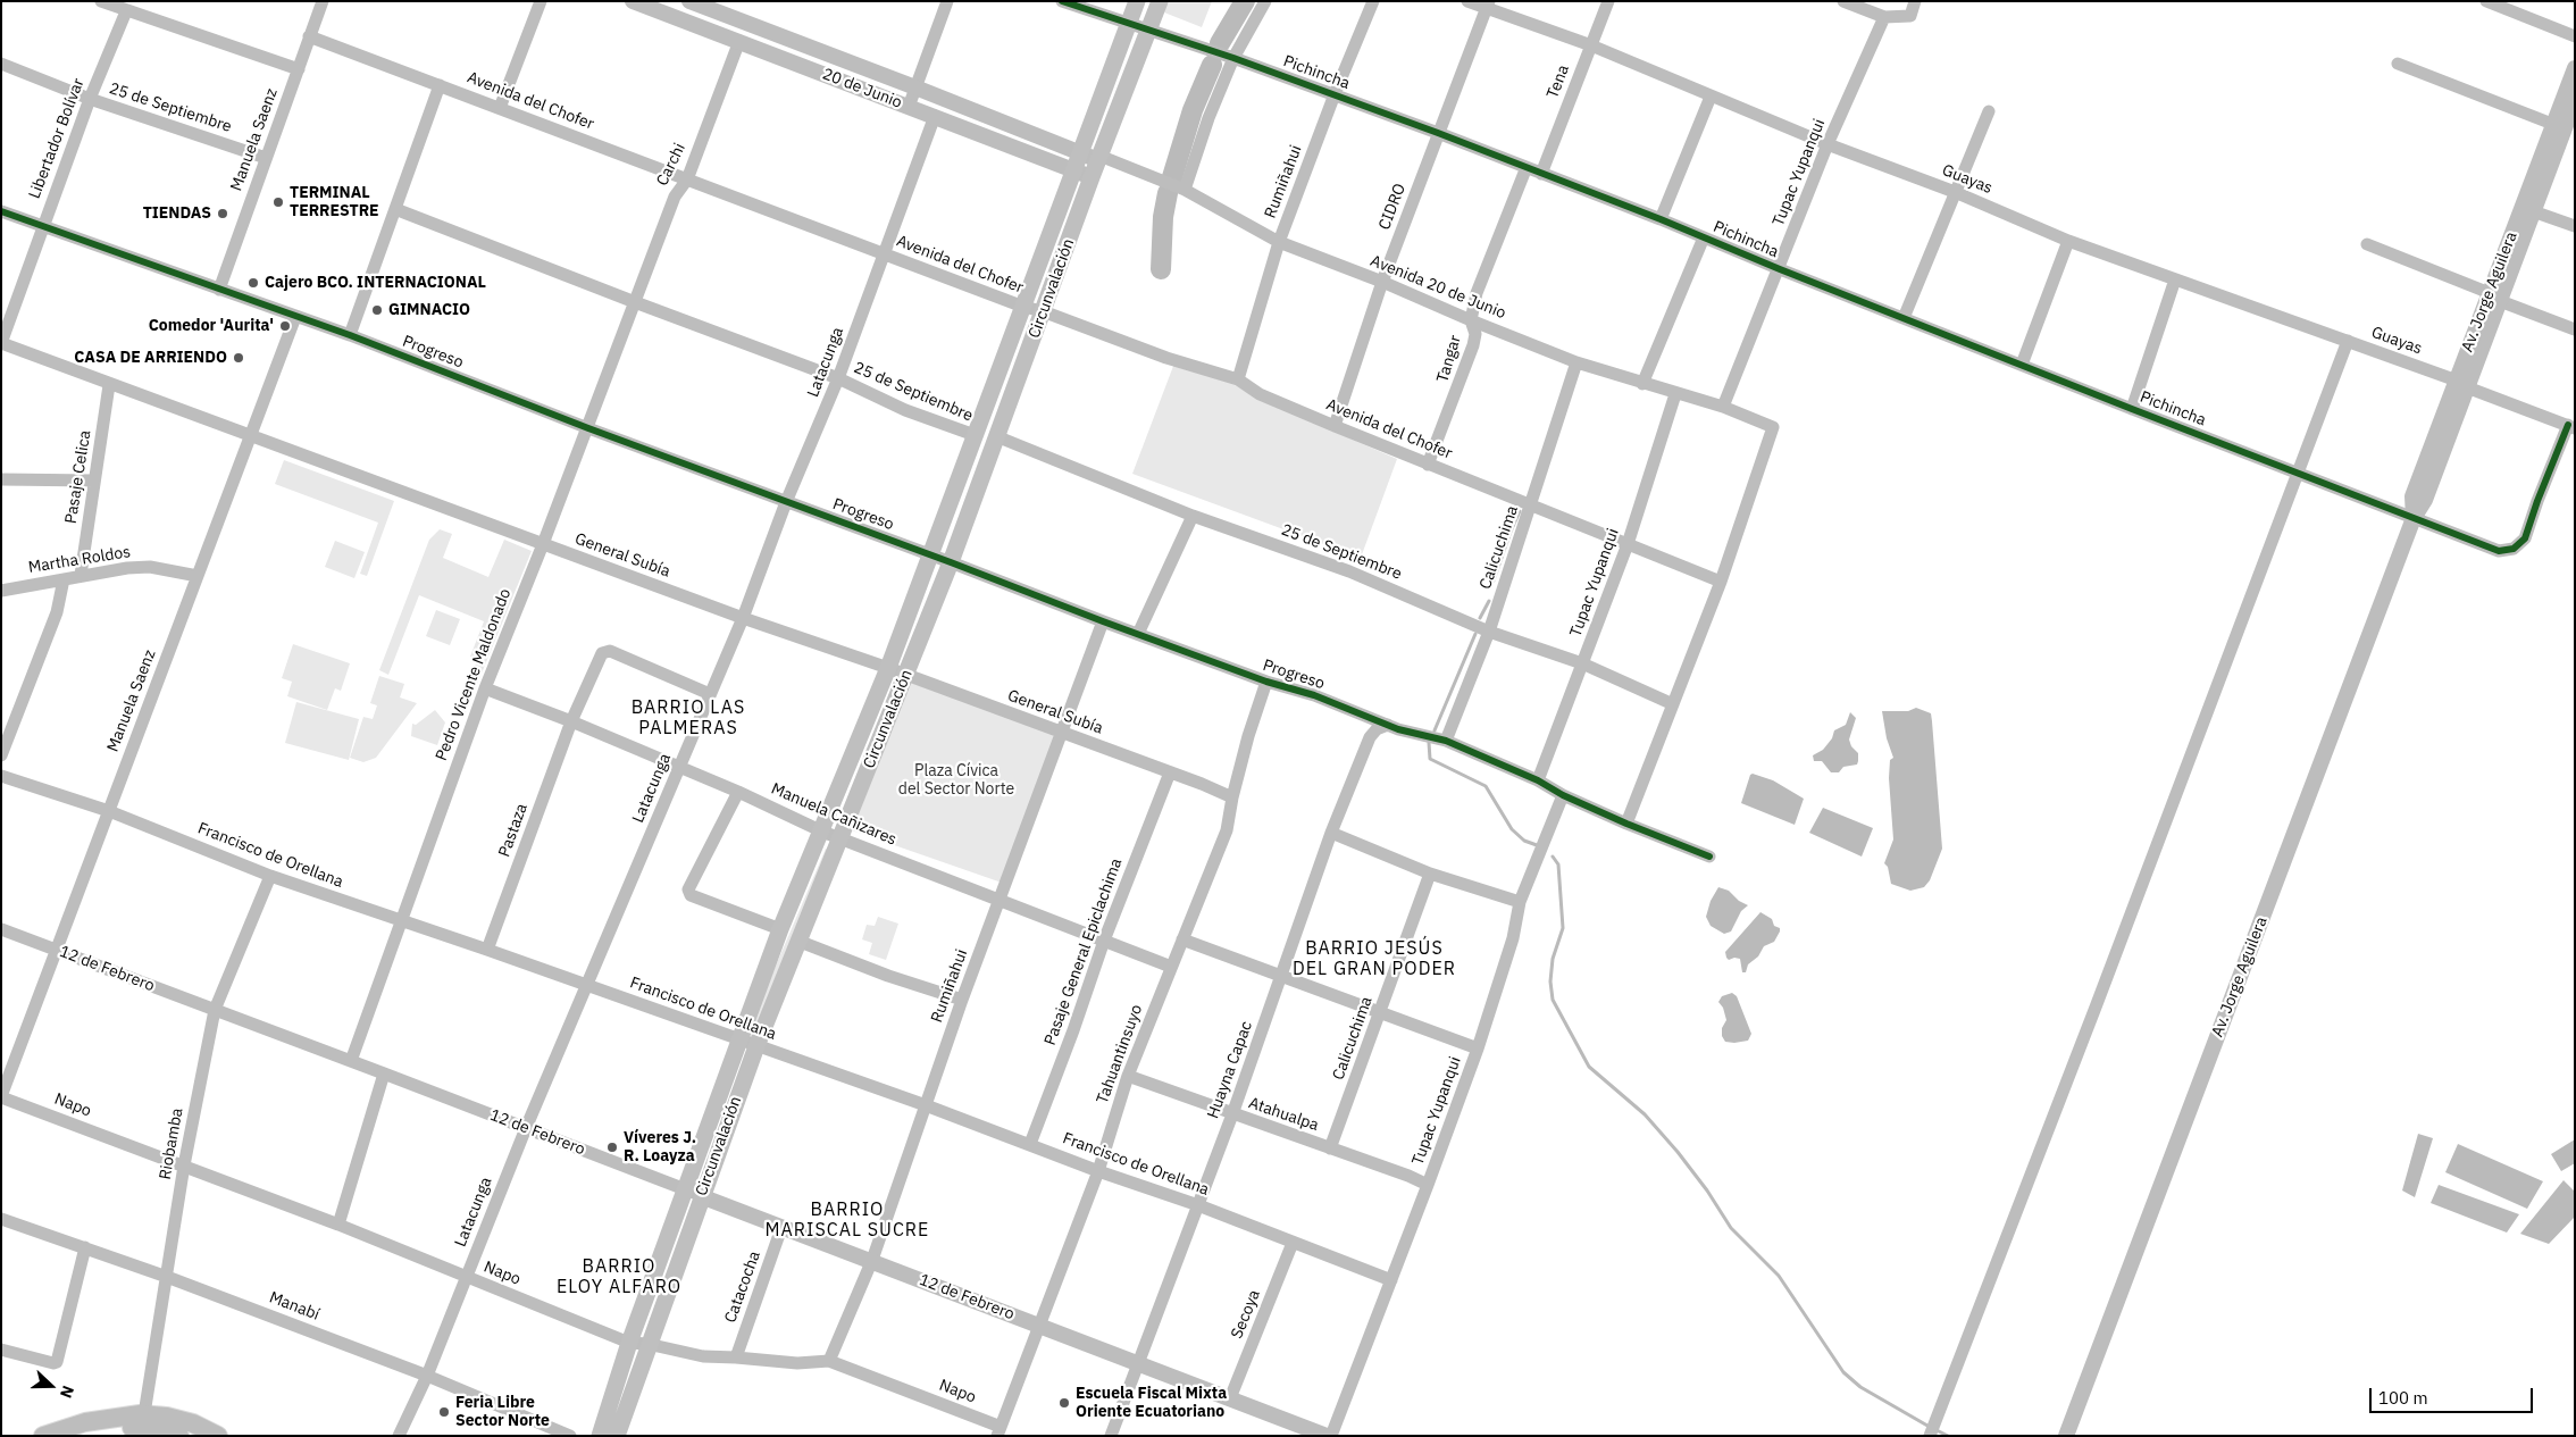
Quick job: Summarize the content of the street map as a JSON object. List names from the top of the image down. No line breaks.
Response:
{"streets":{"main road":["Circunvalación"],"street":["Pichincha","Tena","20 de Junio","Avenida del Chofer","25 de Septiembre","Libertador Bolívar","Manuela Saenz","Carchi","Tupac Yupanqui","Guayas","Rumiñahui","CIDRO","Avenida 20 de Junio","Av. Jorge Aguilera","Progreso","Tangar","Latacunga","Pasaje Celica","Calicuchima","General Subía","Martha Roldos","Pedro Vicente Maldonado","Manuela Cañizares","Pastaza","Francisco de Orellana","Pasaje General Epiclachima","12 de Febrero","Tahuantinsuyo","Huayna Capac","Napo","Atahualpa","Riobamba","Catacocha","Manabí","Secoya"]},"crossings":[["Pichincha","Tena"],["Pichincha","Tupac Yupanqui"],["Pichincha","Guayas"],["Pichincha","Rumiñahui"],["Pichincha","CIDRO"],["Pichincha","Circunvalación"],["Pichincha","Av. Jorge Aguilera"],["Pichincha","Tangar"],["Tena","Guayas"],["20 de Junio","Carchi"],["20 de Junio","Avenida 20 de Junio"],["20 de Junio","Circunvalación"],["20 de Junio","Latacunga"],["Avenida del Chofer","Manuela Saenz"],["Avenida del Chofer","Carchi"],["Avenida del Chofer","Tupac Yupanqui"],["Avenida del Chofer","Rumiñahui"],["Avenida del Chofer","CIDRO"],["Avenida del Chofer","Avenida 20 de Junio"],["Avenida del Chofer","Circunvalación"],["Avenida del Chofer","Tangar"],["Avenida del Chofer","Latacunga"],["Avenida del Chofer","Calicuchima"],["25 de Septiembre","Libertador Bolívar"],["25 de Septiembre","Manuela Saenz"],["25 de Septiembre","Carchi"],["25 de Septiembre","Tupac Yupanqui"],["25 de Septiembre","Circunvalación"],["25 de Septiembre","Latacunga"],["25 de Septiembre","Calicuchima"],["25 de Septiembre","Pedro Vicente Maldonado"],["Libertador Bolívar","Progreso"],["Libertador Bolívar","General Subía"],["Manuela Saenz","Progreso"],["Manuela Saenz","General Subía"],["Manuela Saenz","Martha Roldos"],["Manuela Saenz","Francisco de Orellana"],["Manuela Saenz","12 de Febrero"],["Manuela Saenz","Napo"],["Carchi","Pedro Vicente Maldonado"],["Tupac Yupanqui","Guayas"],["Tupac Yupanqui","Avenida 20 de Junio"],["Tupac Yupanqui","Progreso"],["Tupac Yupanqui","Francisco de Orellana"],["Tupac Yupanqui","12 de Febrero"],["Tupac Yupanqui","Atahualpa"],["Guayas","CIDRO"],["Guayas","Av. Jorge Aguilera"],["Rumiñahui","Avenida 20 de Junio"],["Rumiñahui","Progreso"],["Rumiñahui","General Subía"],["Rumiñahui","Manuela Cañizares"],["Rumiñahui","Francisco de Orellana"],["Rumiñahui","12 de Febrero"],["Rumiñahui","Napo"],["CIDRO","Avenida 20 de Junio"],["Avenida 20 de Junio","Circunvalación"],["Avenida 20 de Junio","Tangar"],["Avenida 20 de Junio","Calicuchima"],["Circunvalación","Progreso"],["Circunvalación","General Subía"],["Circunvalación","Manuela Cañizares"],["Circunvalación","Francisco de Orellana"],["Circunvalación","12 de Febrero"],["Circunvalación","Napo"],["Progreso","Latacunga"],["Progreso","Calicuchima"],["Progreso","Pedro Vicente Maldonado"],["Progreso","Tahuantinsuyo"],["Latacunga","General Subía"],["Latacunga","Manuela Cañizares"],["Latacunga","Pastaza"],["Latacunga","Francisco de Orellana"],["Latacunga","12 de Febrero"],["Latacunga","Napo"],["Latacunga","Manabí"],["Pasaje Celica","General Subía"],["Pasaje Celica","Martha Roldos"],["Calicuchima","Atahualpa"],["General Subía","Pedro Vicente Maldonado"],["General Subía","Pasaje General Epiclachima"],["General Subía","Tahuantinsuyo"],["Pedro Vicente Maldonado","Manuela Cañizares"],["Pedro Vicente Maldonado","Francisco de Orellana"],["Pedro Vicente Maldonado","12 de Febrero"],["Manuela Cañizares","Pastaza"],["Manuela Cañizares","Pasaje General Epiclachima"],["Manuela Cañizares","Tahuantinsuyo"],["Pastaza","Francisco de Orellana"],["Francisco de Orellana","Pasaje General Epiclachima"],["Francisco de Orellana","Tahuantinsuyo"],["Francisco de Orellana","Huayna Capac"],["Francisco de Orellana","Riobamba"],["Francisco de Orellana","Secoya"],["12 de Febrero","Tahuantinsuyo"],["12 de Febrero","Huayna Capac"],["12 de Febrero","Riobamba"],["12 de Febrero","Catacocha"],["12 de Febrero","Secoya"],["Tahuantinsuyo","Napo"],["Tahuantinsuyo","Atahualpa"],["Huayna Capac","Atahualpa"],["Napo","Riobamba"],["Napo","Catacocha"],["Riobamba","Manabí"]],"districts":["BARRIO LAS PALMERAS","BARRIO JESÚS DEL GRAN PODER","BARRIO MARISCAL SUCRE","BARRIO ELOY ALFARO"],"parks":["Plaza Cívica del Sector Norte"],"places":["TERMINAL TERRESTRE","TIENDAS","Cajero BCO. INTERNACIONAL","GIMNACIO","Comedor 'Aurita'","CASA DE ARRIENDO","Víveres J. R. Loayza","Escuela Fiscal Mixta Oriente Ecuatoriano","Feria Libre Sector Norte"],"scale_bar":"100 m","north":"right"}
